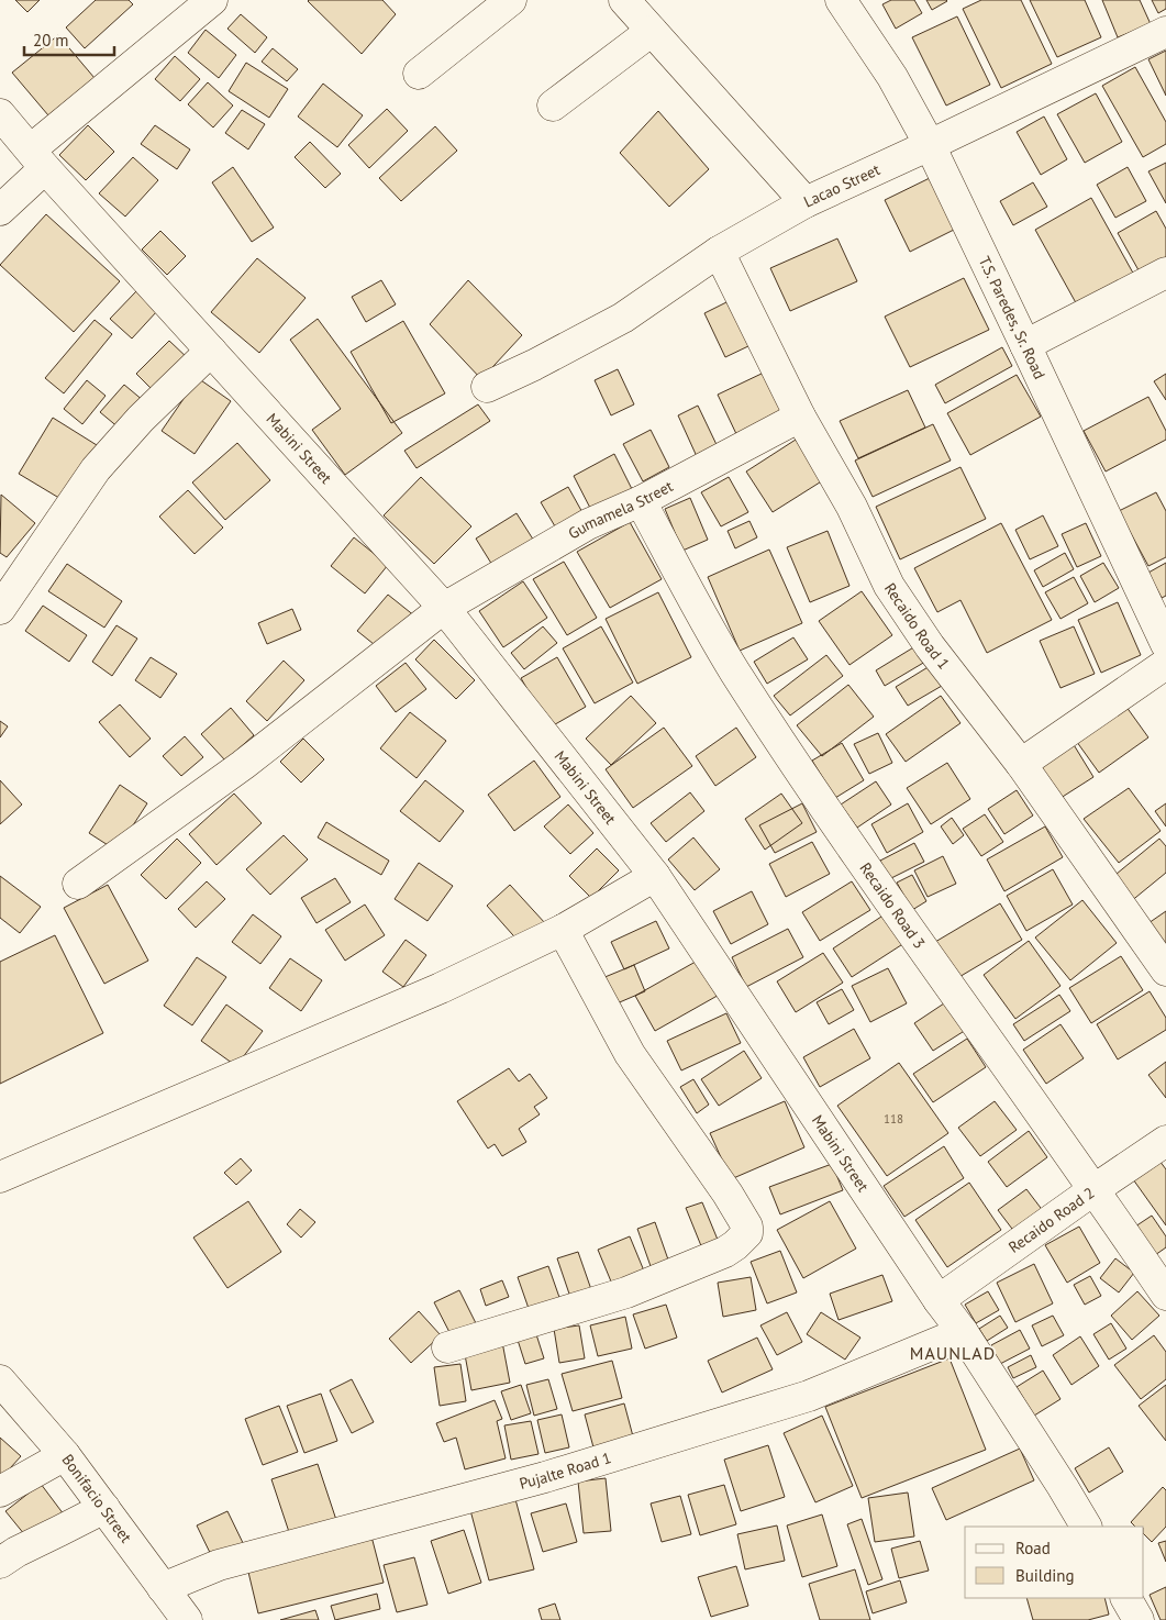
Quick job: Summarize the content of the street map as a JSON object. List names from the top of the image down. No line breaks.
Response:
{"streets":{"street":["Lacao Street","T.S. Paredes, Sr. Road","Mabini Street","Gumamela Street","Recaido Road 1","Recaido Road 3","Recaido Road 2","Pujalte Road 1","Bonifacio Street"]},"crossings":[["Lacao Street","T.S. Paredes, Sr. Road"],["Lacao Street","Recaido Road 1"],["Mabini Street","Gumamela Street"],["Mabini Street","Recaido Road 2"],["Mabini Street","Pujalte Road 1"],["Gumamela Street","Recaido Road 1"],["Gumamela Street","Recaido Road 3"],["Recaido Road 3","Recaido Road 2"],["Pujalte Road 1","Bonifacio Street"]],"districts":["MAUNLAD"],"house_numbers":["118"],"legend":["Road","Building"],"scale_bar":"20 m"}
